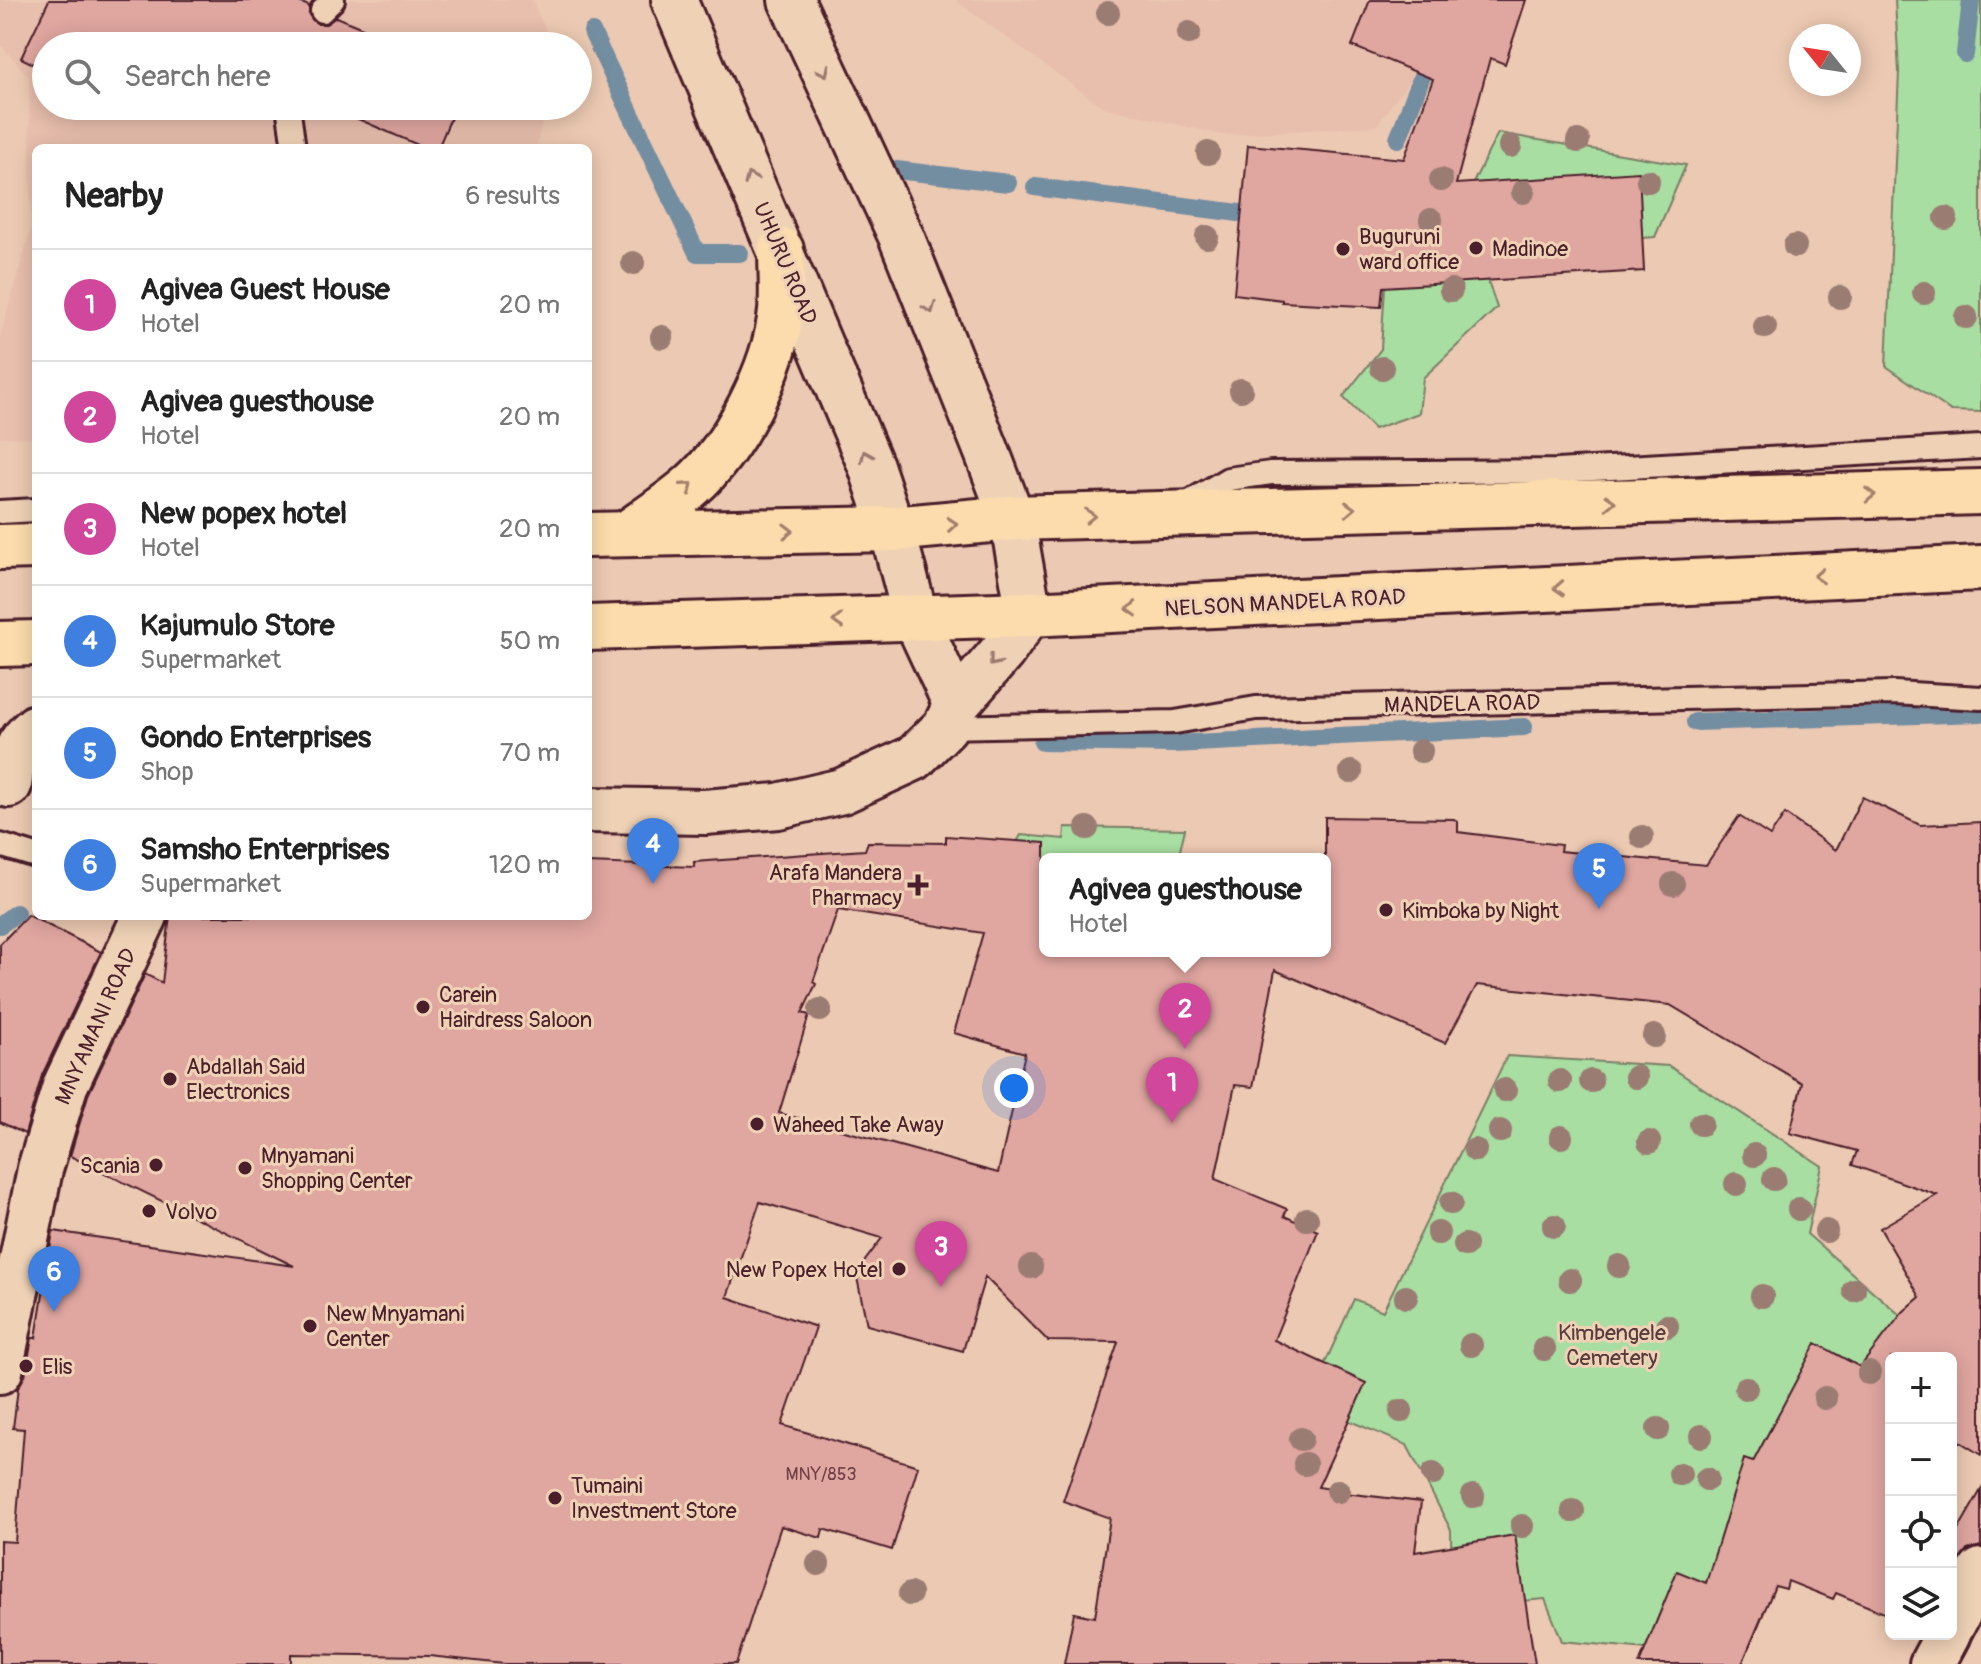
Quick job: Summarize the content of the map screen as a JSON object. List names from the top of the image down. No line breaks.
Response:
{"streets":{"main road":["UHURU ROAD","NELSON MANDELA ROAD","MNYAMANI ROAD"],"lane":["MANDELA ROAD"]},"crossings":[["UHURU ROAD","NELSON MANDELA ROAD"],["UHURU ROAD","MANDELA ROAD"]],"parks":["Kimbengele Cemetery"],"places":{"other":["Madinoe","Buguruni ward office","Kimboka by Night","Carein Hairdress Saloon","Abdallah Said Electronics","Waheed Take Away","Scania","Mnyamani Shopping Center","Volvo","New Popex Hotel","New Mnyamani Center","Elis","Tumaini Investment Store"],"health":["Arafa Mandera Pharmacy"]},"house_numbers":["MNY/853"],"north":"top left","page":{"search":"Search here","heading":["Nearby","6 results"],"list":[{"mark":"1","name":"Agivea Guest House","note":"Hotel","value":"20 m"},{"mark":"2","name":"Agivea guesthouse","note":"Hotel","value":"20 m"},{"mark":"3","name":"New popex hotel","note":"Hotel","value":"20 m"},{"mark":"4","name":"Kajumulo Store","note":"Supermarket","value":"50 m"},{"mark":"5","name":"Gondo Enterprises","note":"Shop","value":"70 m"},{"mark":"6","name":"Samsho Enterprises","note":"Supermarket","value":"120 m"}],"pins":["4","5","2","1","3","6"],"popup":["Agivea guesthouse","Hotel"],"map_buttons":["+","−"]}}
